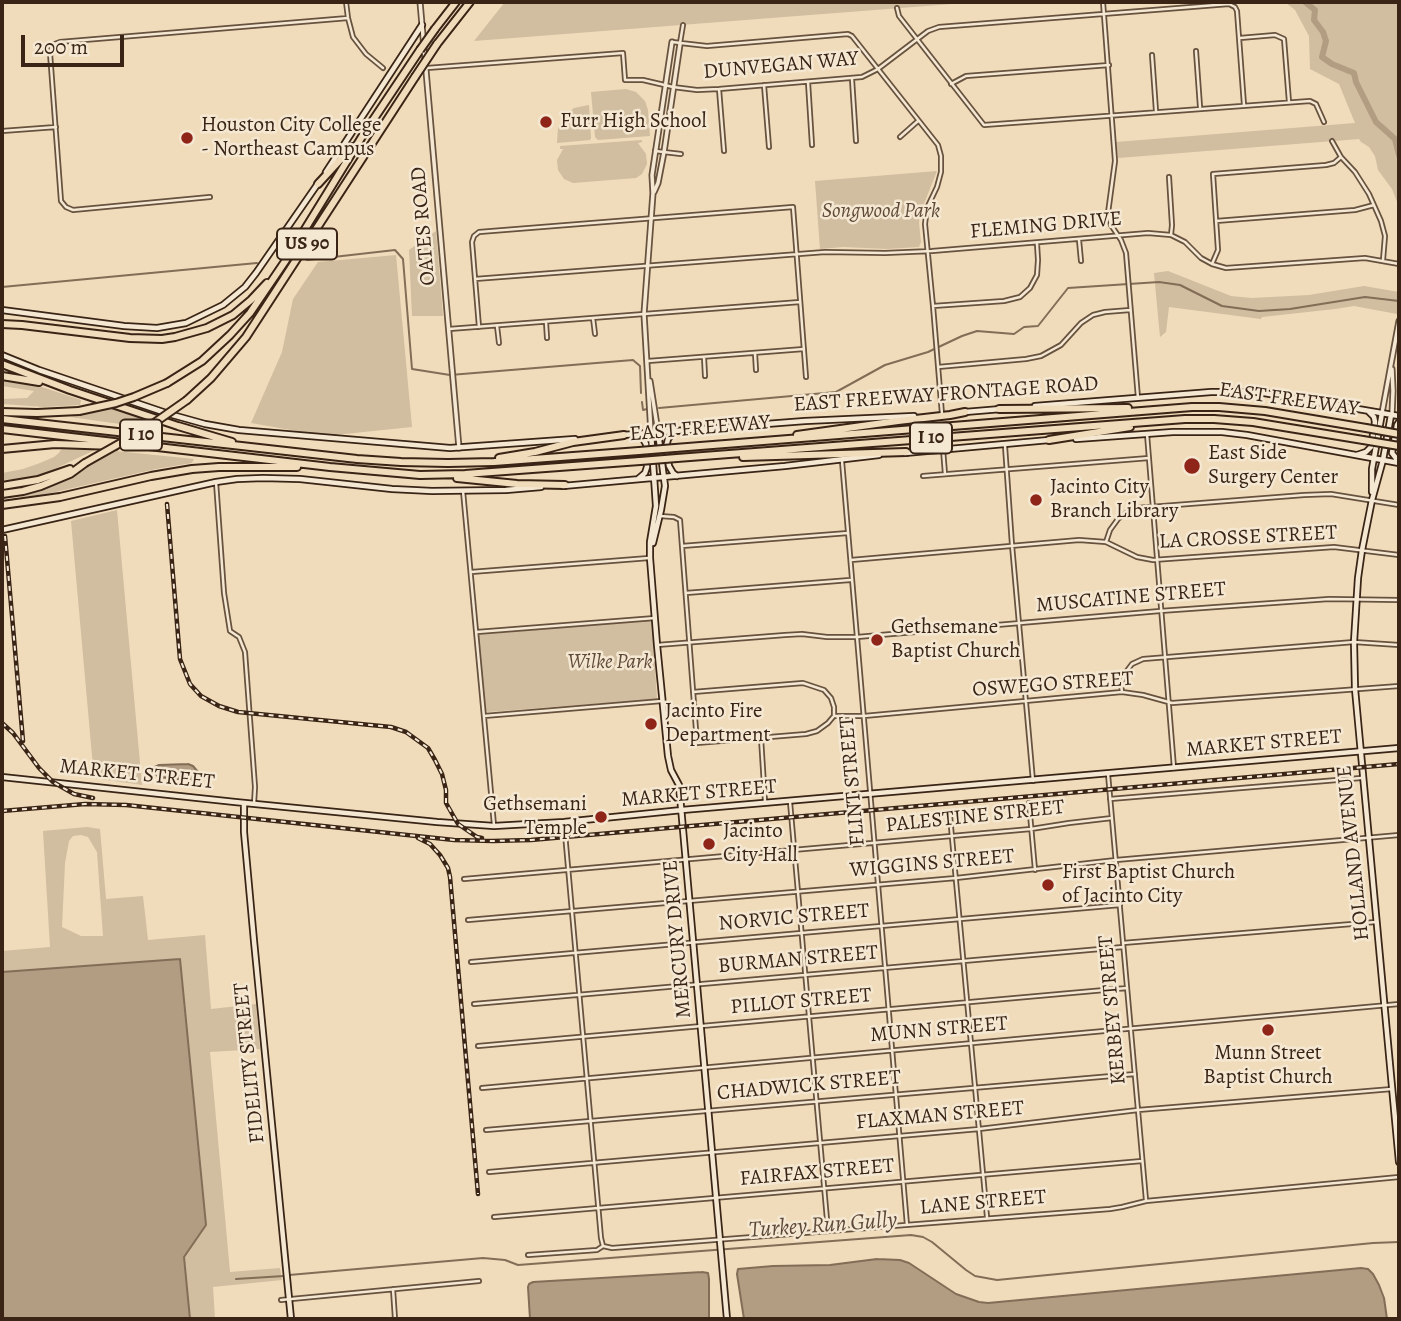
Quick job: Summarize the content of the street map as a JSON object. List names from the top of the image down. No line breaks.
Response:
{"streets":{"highway":["US 90","EAST FREEWAY","I 10"],"main road":["EAST FREEWAY FRONTAGE ROAD","MARKET STREET","HOLLAND AVENUE","MERCURY DRIVE","FIDELITY STREET"],"street":["DUNVEGAN WAY","OATES ROAD","FLEMING DRIVE","LA CROSSE STREET","MUSCATINE STREET","OSWEGO STREET","FLINT STREET","PALESTINE STREET","WIGGINS STREET","NORVIC STREET","BURMAN STREET","PILLOT STREET","KERBEY STREET","MUNN STREET","CHADWICK STREET","FLAXMAN STREET","FAIRFAX STREET","LANE STREET"]},"crossings":[["DUNVEGAN WAY","OATES ROAD"],["DUNVEGAN WAY","MERCURY DRIVE"],["OATES ROAD","EAST FREEWAY FRONTAGE ROAD"],["FLEMING DRIVE","MERCURY DRIVE"],["EAST FREEWAY FRONTAGE ROAD","HOLLAND AVENUE"],["EAST FREEWAY FRONTAGE ROAD","MERCURY DRIVE"],["LA CROSSE STREET","FLINT STREET"],["LA CROSSE STREET","HOLLAND AVENUE"],["MUSCATINE STREET","FLINT STREET"],["MUSCATINE STREET","HOLLAND AVENUE"],["MUSCATINE STREET","MERCURY DRIVE"],["OSWEGO STREET","FLINT STREET"],["OSWEGO STREET","HOLLAND AVENUE"],["MARKET STREET","FLINT STREET"],["MARKET STREET","HOLLAND AVENUE"],["MARKET STREET","MERCURY DRIVE"],["MARKET STREET","KERBEY STREET"],["MARKET STREET","FIDELITY STREET"],["FLINT STREET","PALESTINE STREET"],["FLINT STREET","WIGGINS STREET"],["FLINT STREET","NORVIC STREET"],["FLINT STREET","BURMAN STREET"],["FLINT STREET","PILLOT STREET"],["FLINT STREET","MUNN STREET"],["FLINT STREET","CHADWICK STREET"],["FLINT STREET","FLAXMAN STREET"],["FLINT STREET","FAIRFAX STREET"],["FLINT STREET","LANE STREET"],["PALESTINE STREET","MERCURY DRIVE"],["PALESTINE STREET","KERBEY STREET"],["HOLLAND AVENUE","WIGGINS STREET"],["HOLLAND AVENUE","BURMAN STREET"],["HOLLAND AVENUE","MUNN STREET"],["HOLLAND AVENUE","FLAXMAN STREET"],["WIGGINS STREET","MERCURY DRIVE"],["WIGGINS STREET","KERBEY STREET"],["NORVIC STREET","MERCURY DRIVE"],["NORVIC STREET","KERBEY STREET"],["MERCURY DRIVE","BURMAN STREET"],["MERCURY DRIVE","PILLOT STREET"],["MERCURY DRIVE","MUNN STREET"],["MERCURY DRIVE","CHADWICK STREET"],["MERCURY DRIVE","FLAXMAN STREET"],["MERCURY DRIVE","FAIRFAX STREET"],["MERCURY DRIVE","LANE STREET"],["BURMAN STREET","KERBEY STREET"],["PILLOT STREET","KERBEY STREET"],["KERBEY STREET","MUNN STREET"],["KERBEY STREET","CHADWICK STREET"],["KERBEY STREET","FLAXMAN STREET"],["KERBEY STREET","FAIRFAX STREET"],["KERBEY STREET","LANE STREET"]],"water":["Turkey Run Gully"],"parks":["Songwood Park","Wilke Park"],"places":["Furr High School","Houston City College - Northeast Campus","East Side Surgery Center","Jacinto City Branch Library","Gethsemane Baptist Church","Jacinto Fire Department","Gethsemani Temple","Jacinto City Hall","First Baptist Church of Jacinto City","Munn Street Baptist Church"],"scale_bar":"200 m"}
